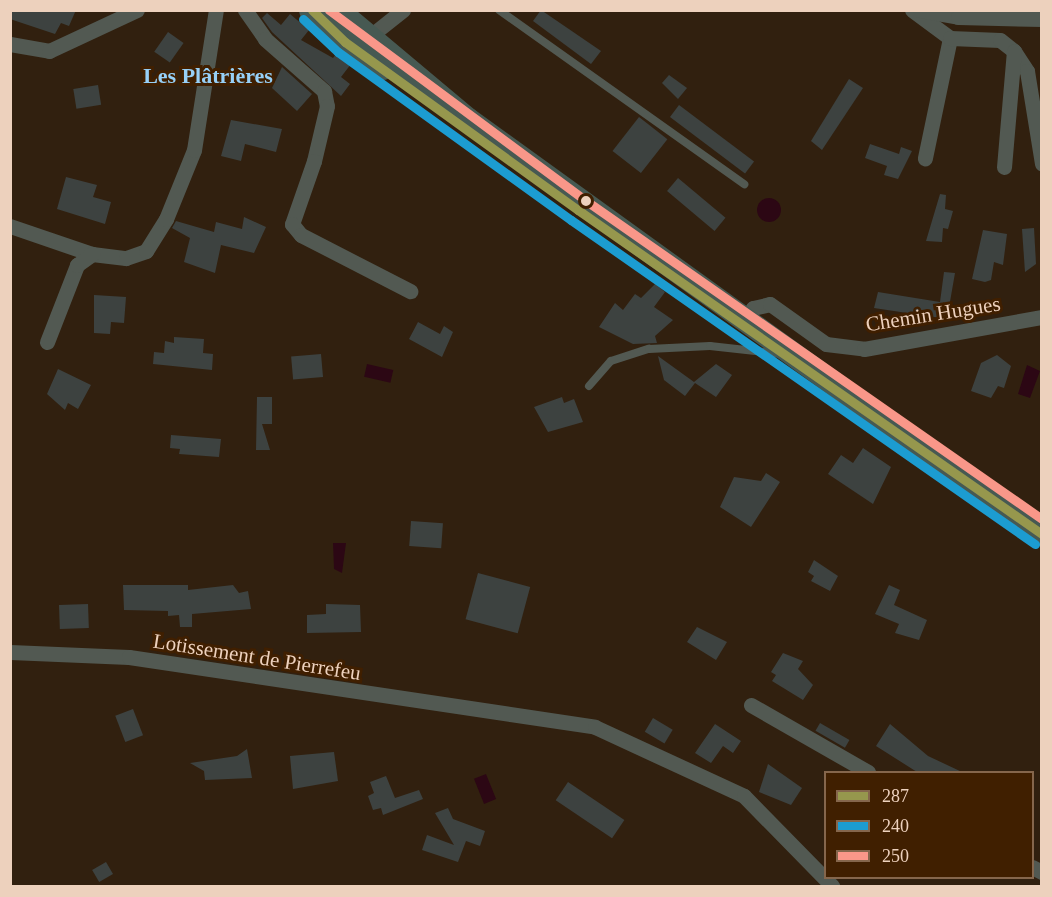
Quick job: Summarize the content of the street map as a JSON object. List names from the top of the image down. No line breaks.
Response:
{"streets":{"street":["Chemin Hugues","Lotissement de Pierrefeu"]},"districts":["Les Plâtrières"],"lines":["transit line 287","transit line 250","transit line 240"],"legend":["287","240","250"]}
